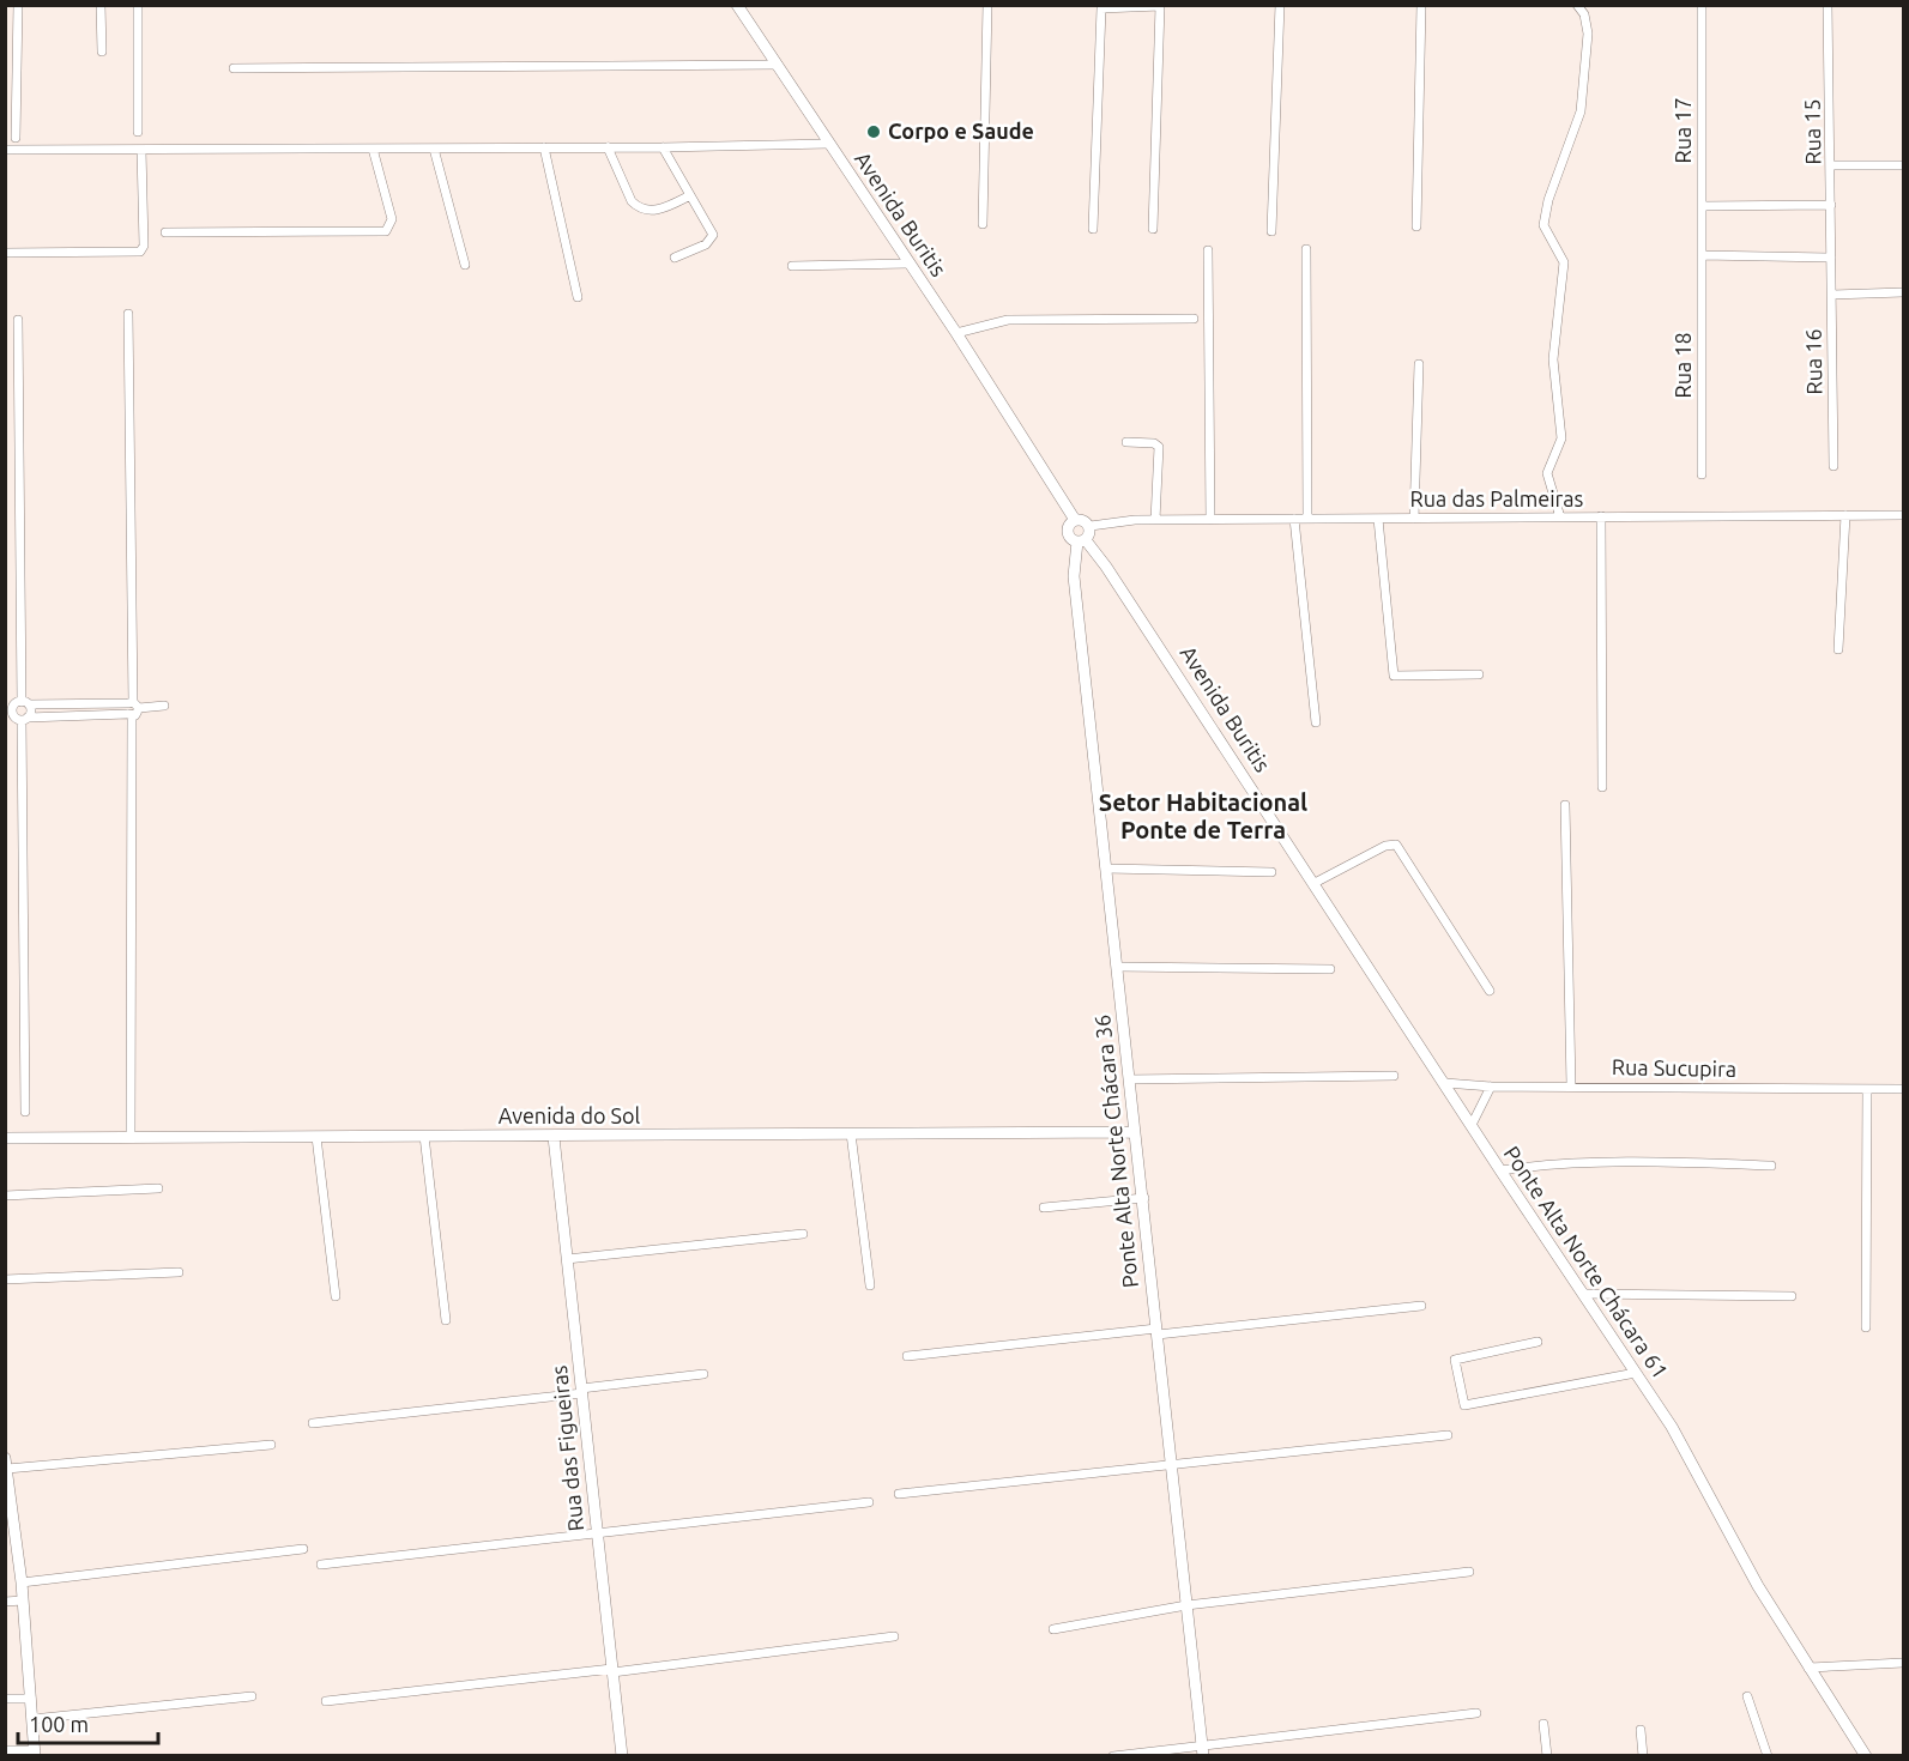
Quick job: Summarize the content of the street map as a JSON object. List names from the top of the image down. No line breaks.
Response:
{"streets":{"street":["Rua 17","Rua 15","Avenida Buritis","Rua 16","Rua 18","Rua das Palmeiras","Rua Sucupira","Avenida do Sol","Ponte Alta Norte Chácara 36","Ponte Alta Norte Chácara 61","Rua das Figueiras"]},"crossings":[["Rua 17","Rua 18"],["Rua 15","Rua 16"],["Avenida Buritis","Rua Sucupira"],["Avenida Buritis","Ponte Alta Norte Chácara 36"],["Avenida Buritis","Ponte Alta Norte Chácara 61"],["Rua Sucupira","Ponte Alta Norte Chácara 61"],["Avenida do Sol","Ponte Alta Norte Chácara 36"],["Avenida do Sol","Rua das Figueiras"]],"districts":["Setor Habitacional Ponte de Terra"],"places":["Corpo e Saude"],"scale_bar":"100 m"}
